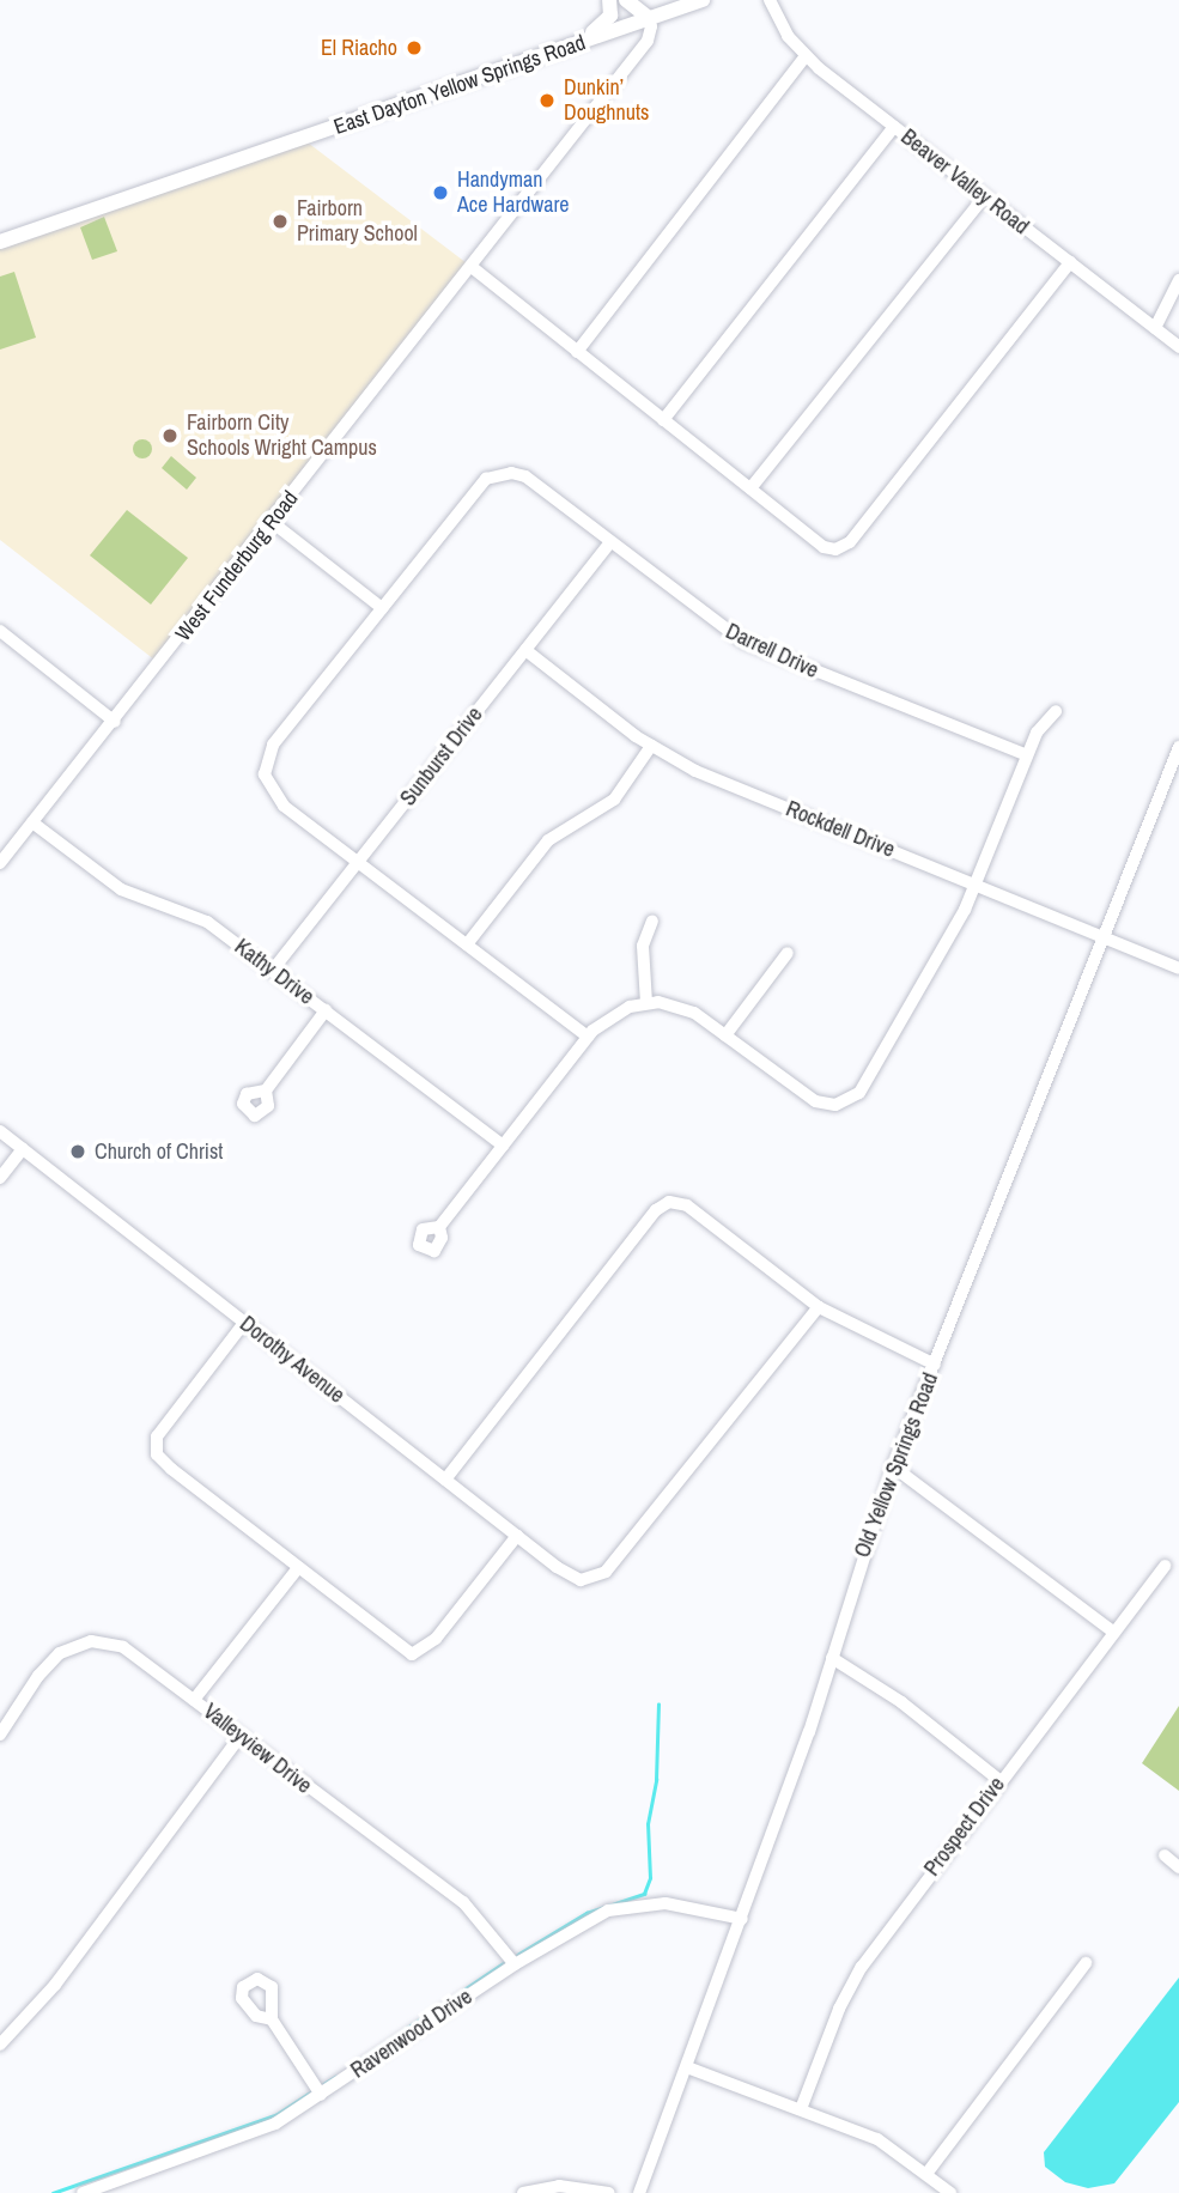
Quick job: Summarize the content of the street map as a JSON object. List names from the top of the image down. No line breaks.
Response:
{"streets":{"main road":["East Dayton Yellow Springs Road"],"street":["Beaver Valley Road","West Funderburg Road","Darrell Drive","Sunburst Drive","Rockdell Drive","Kathy Drive","Dorothy Avenue","Old Yellow Springs Road","Valleyview Drive","Prospect Drive","Ravenwood Drive"]},"crossings":[["East Dayton Yellow Springs Road","West Funderburg Road"],["West Funderburg Road","Kathy Drive"],["Darrell Drive","Sunburst Drive"],["Sunburst Drive","Rockdell Drive"],["Sunburst Drive","Kathy Drive"],["Rockdell Drive","Old Yellow Springs Road"],["Old Yellow Springs Road","Ravenwood Drive"],["Valleyview Drive","Ravenwood Drive"]],"places":["El Riacho","Dunkin’ Doughnuts","Handyman Ace Hardware","Fairborn Primary School","Fairborn City Schools Wright Campus","Church of Christ"]}
